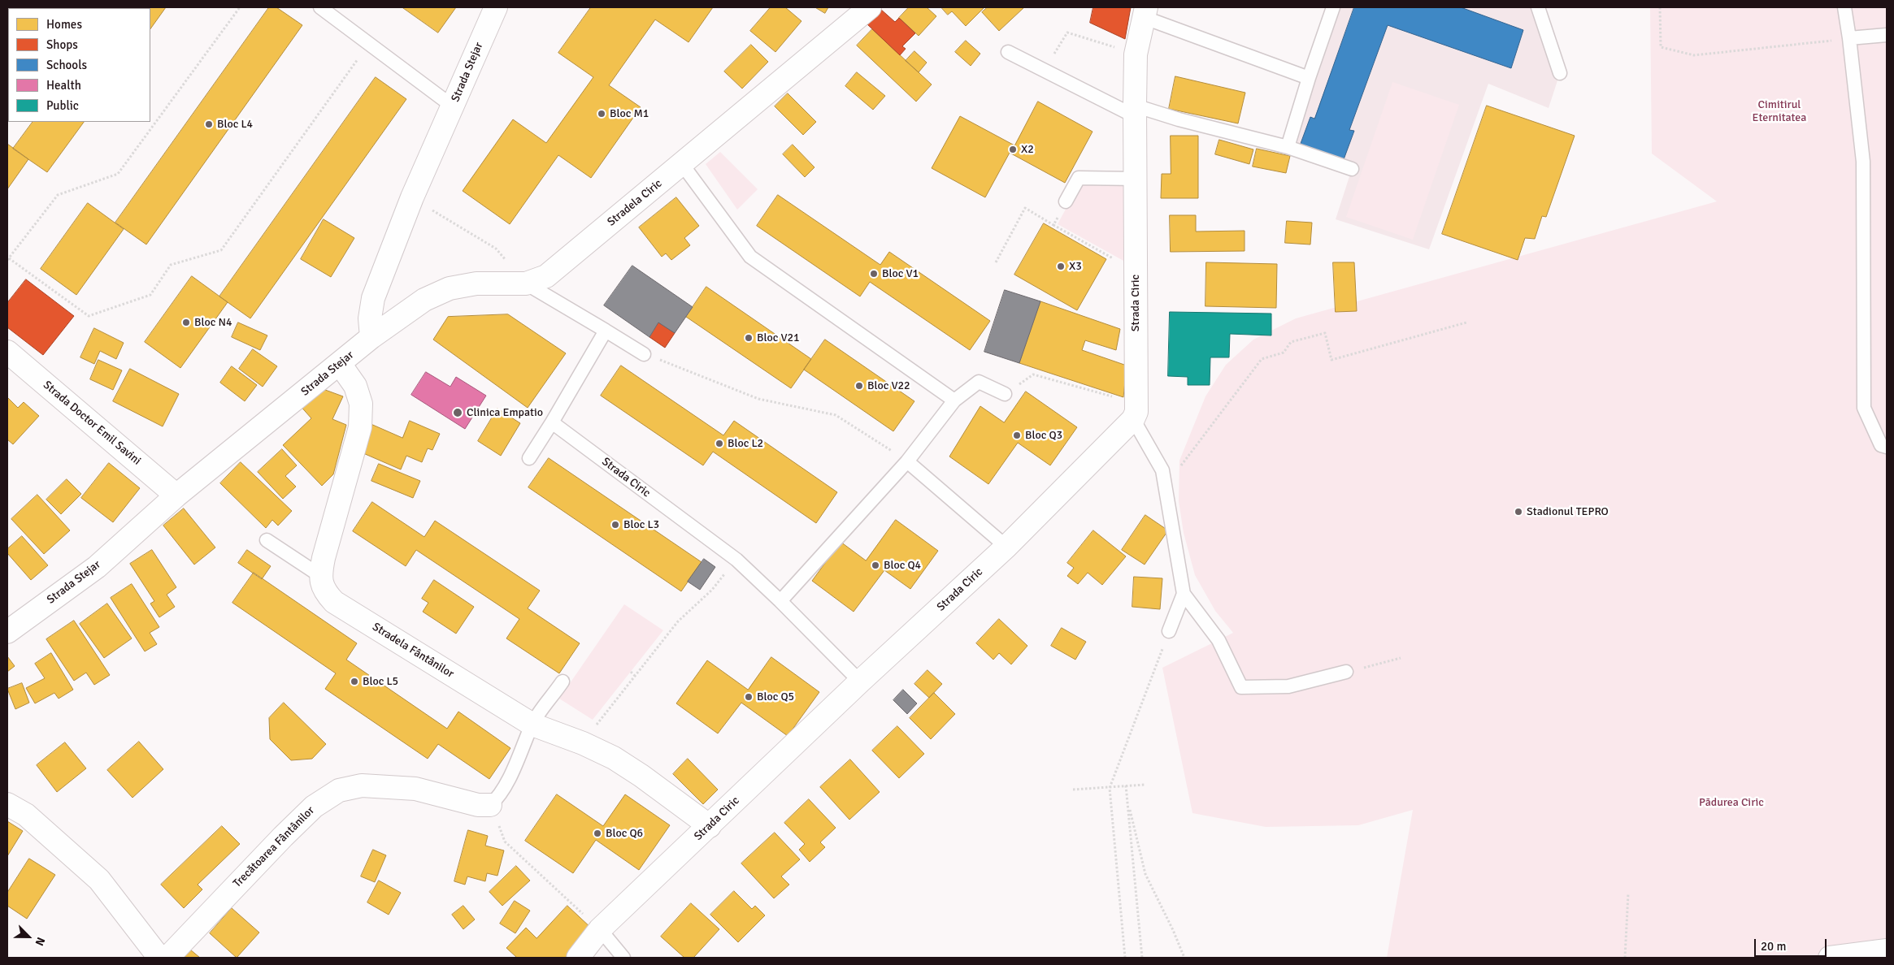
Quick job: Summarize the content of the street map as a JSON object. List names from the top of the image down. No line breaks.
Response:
{"streets":{"street":["Strada Stejar","Stradela Ciric","Strada Ciric","Strada Doctor Emil Savini","Stradela Fântânilor","Trecătoarea Fântânilor"]},"crossings":[["Strada Stejar","Stradela Ciric"],["Strada Stejar","Strada Doctor Emil Savini"],["Strada Ciric","Stradela Fântânilor"]],"parks":["Cimitirul Eternitatea","Pădurea Ciric"],"places":["Bloc M1","Bloc L4","X2","X3","Bloc V1","Bloc N4","Bloc V21","Bloc V22","Clinica Empatio","Bloc Q3","Bloc L2","Stadionul TEPRO","Bloc L3","Bloc Q4","Bloc L5","Bloc Q5","Bloc Q6"],"legend":["Homes","Shops","Schools","Health","Public"],"scale_bar":"20 m","north":"bottom right"}
